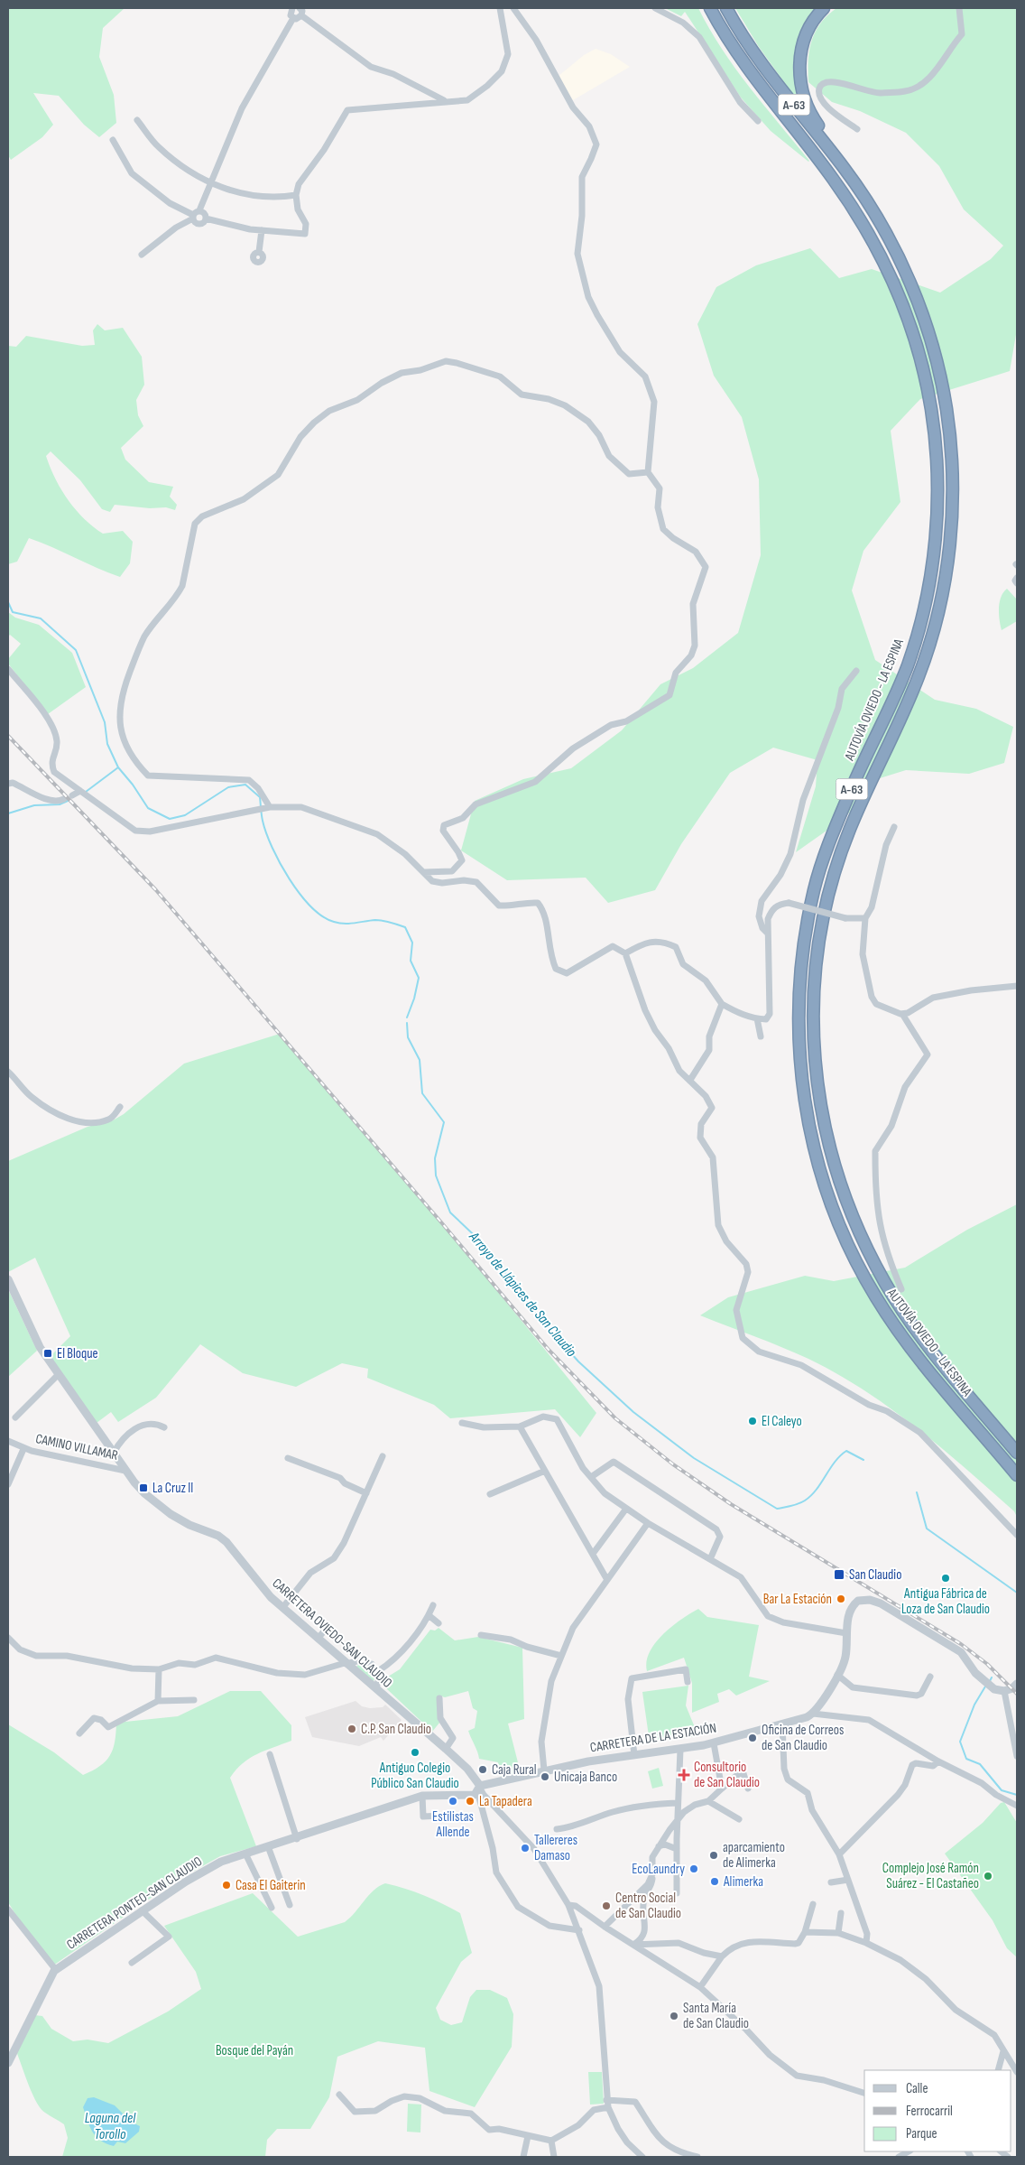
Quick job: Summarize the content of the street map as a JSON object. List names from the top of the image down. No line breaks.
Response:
{"streets":{"highway":["A-63","AUTOVÍA OVIEDO - LA ESPINA"],"street":["CAMINO VILLAMAR","CARRETERA OVIEDO-SAN CLAUDIO","CARRETERA DE LA ESTACIÓN","CARRETERA PONTEO-SAN CLAUDIO"]},"crossings":[["CAMINO VILLAMAR","CARRETERA OVIEDO-SAN CLAUDIO"],["CARRETERA OVIEDO-SAN CLAUDIO","CARRETERA DE LA ESTACIÓN"],["CARRETERA OVIEDO-SAN CLAUDIO","CARRETERA PONTEO-SAN CLAUDIO"],["CARRETERA DE LA ESTACIÓN","CARRETERA PONTEO-SAN CLAUDIO"]],"water":["Arroyo de Llápices de San Claudio","Laguna del Torollo"],"parks":["Bosque del Payán"],"places":{"transit":["El Bloque","La Cruz II","San Claudio"],"other":["El Caleyo","Antigua Fábrica de Loza de San Claudio","Bar La Estación","C.P. San Claudio","Oficina de Correos de San Claudio","Antiguo Colegio Público San Claudio","Caja Rural","Unicaja Banco","Estilistas Allende","La Tapadera","Tallereres Damaso","aparcamiento de Alimerka","EcoLaundry","Complejo José Ramón Suárez - El Castañeo","Alimerka","Casa El Gaiterin","Centro Social de San Claudio","Santa María de San Claudio"],"health":["Consultorio de San Claudio"]},"legend":["Calle","Ferrocarril","Parque"]}
